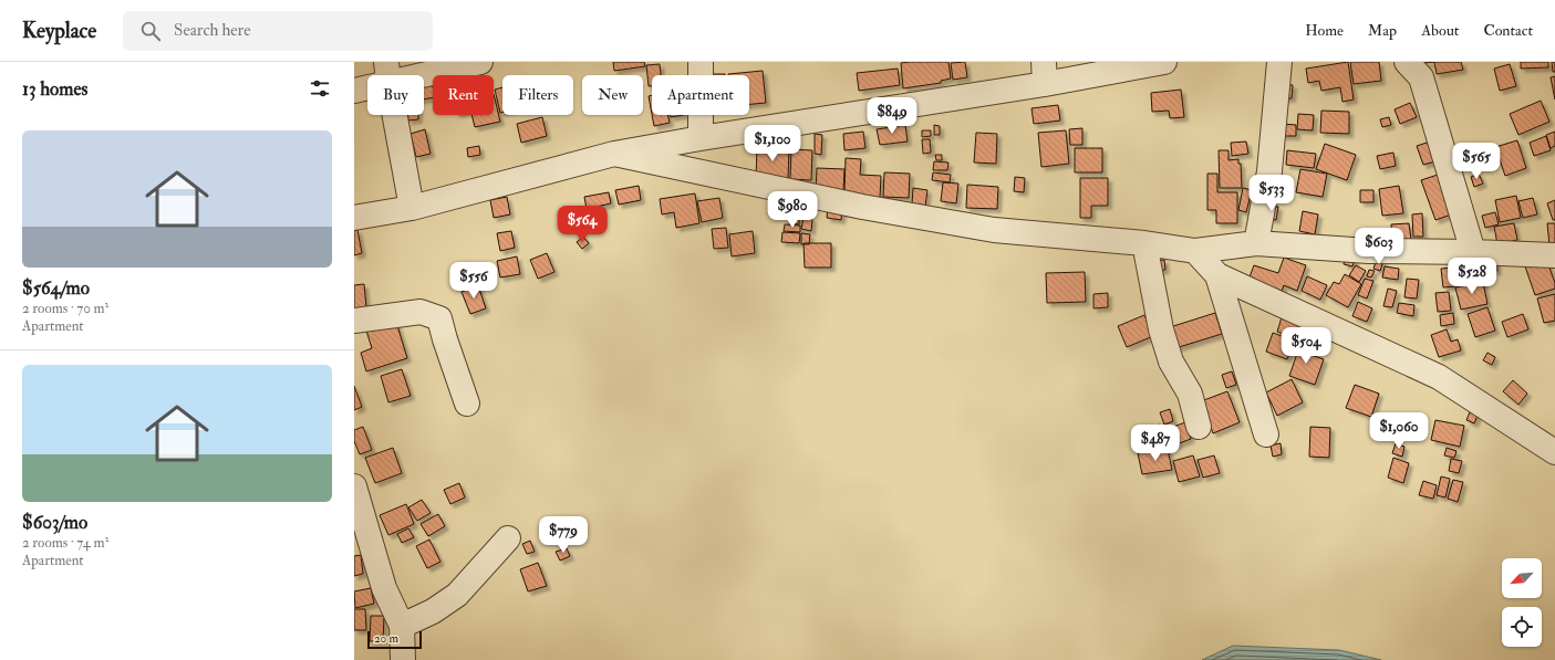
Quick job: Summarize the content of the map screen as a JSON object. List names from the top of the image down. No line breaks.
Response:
{"scale_bar":"20 m","north":"bottom left","page":{"header":"Keyplace","search":"Search here","nav":["Home","Map","About","Contact"],"heading":"13 homes","chip":["Buy","Rent","Filters","New","Apartment"],"price":["$849","$1,100","$565","$533","$980","$564","$603","$528","$556","$504","$1,060","$487","$779"],"list":[{"name":"$564/mo","note":"2 rooms · 70 m² · Apartment"},{"name":"$603/mo","note":"2 rooms · 74 m² · Apartment"}],"scale":"20 m"}}
